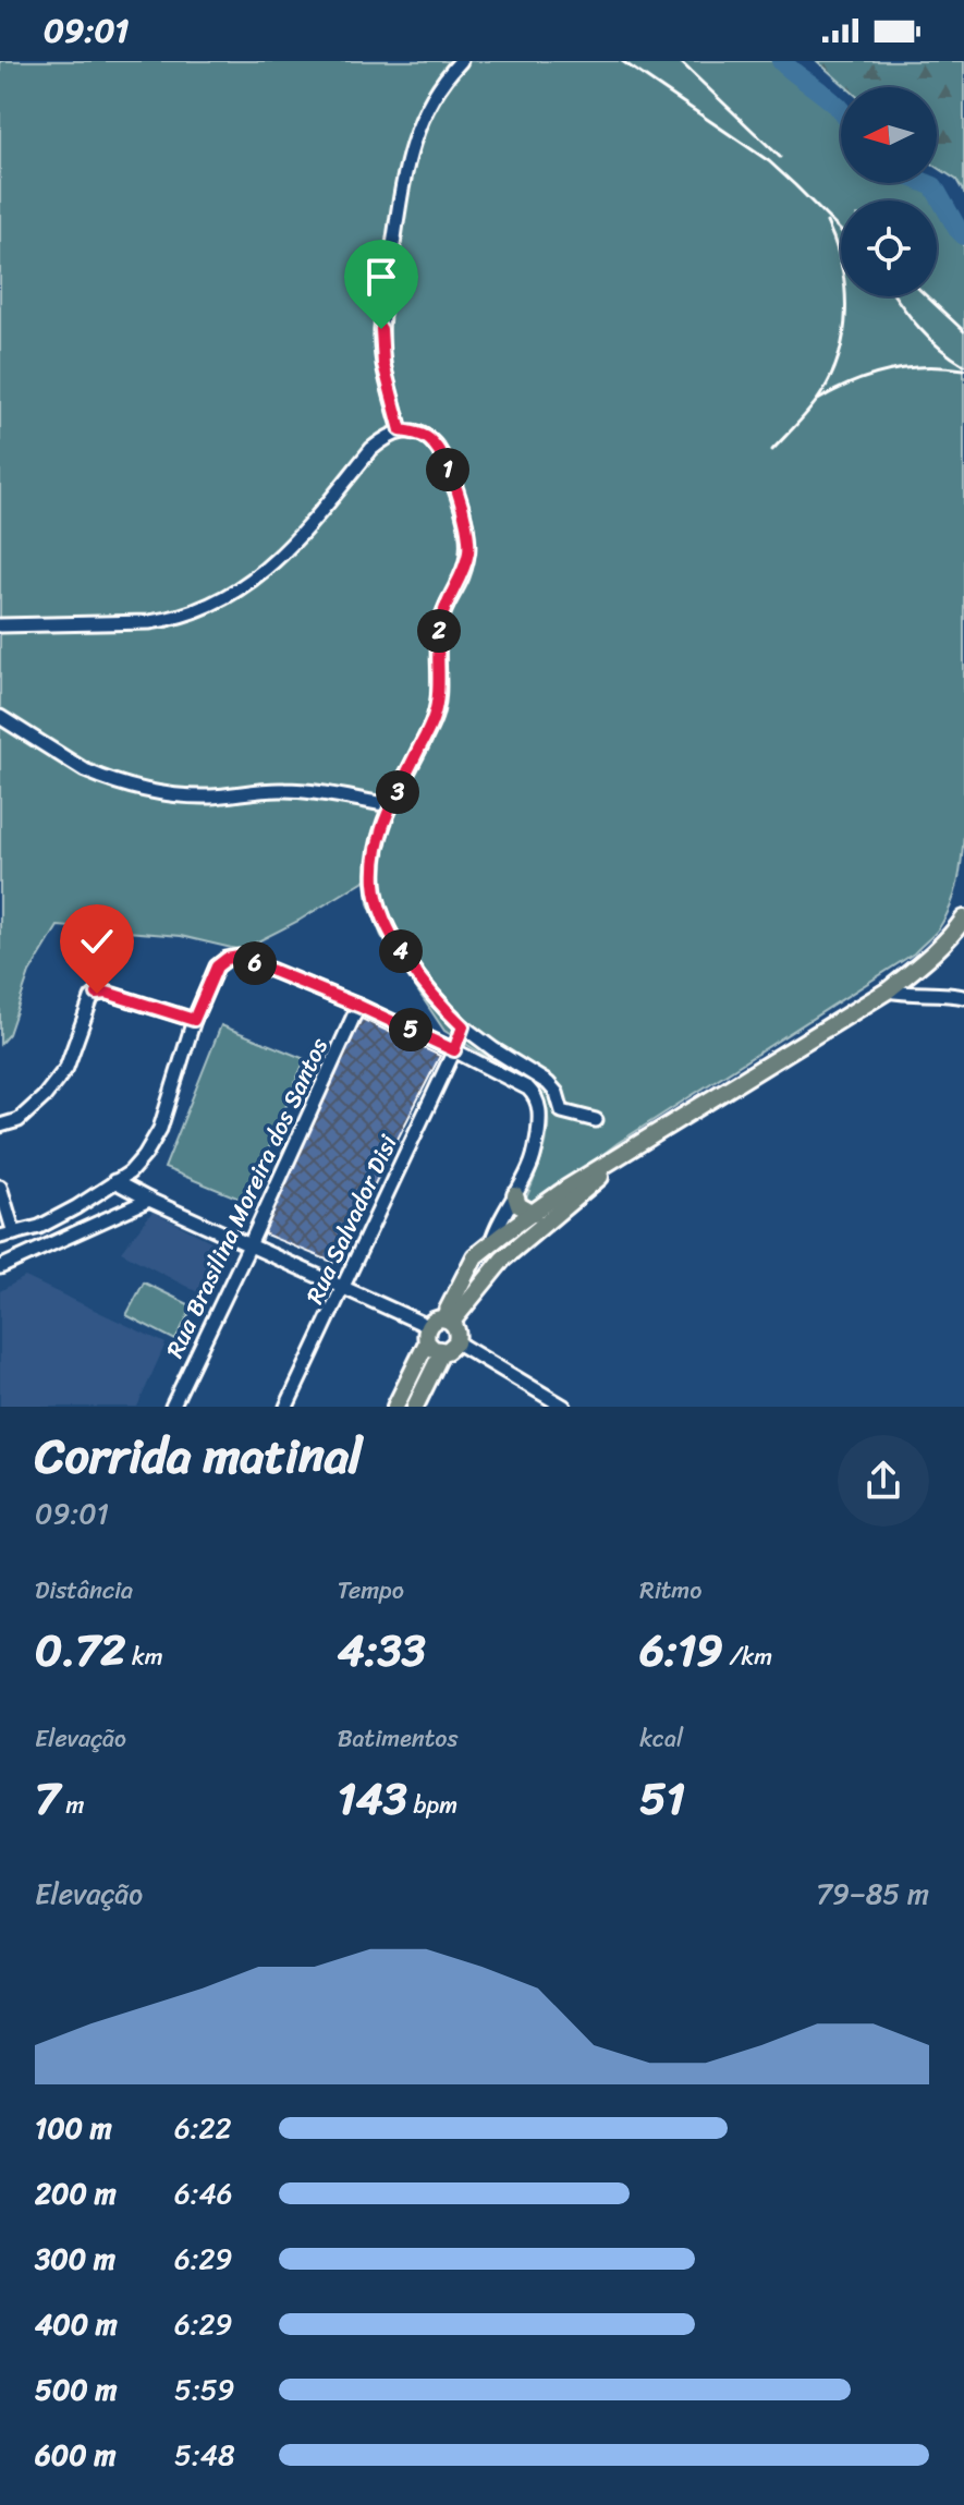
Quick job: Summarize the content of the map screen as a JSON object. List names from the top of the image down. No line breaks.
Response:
{"streets":{"street":["Rua Brasilina Moreira dos Santos","Rua Salvador Disi"]},"north":"left","page":{"status":"09:01","pins":["1","2","3","4","6","5"],"heading":["Corrida matinal","09:01"],"stats":[["Distância","0.72 km"],["Tempo","4:33"],["Ritmo","6:19 /km"],["Elevação","7 m"],["Batimentos","143 bpm"],["kcal","51"]],"chart":["Elevação","79–85 m"],"list":[{"name":"100 m","note":"6:22"},{"name":"200 m","note":"6:46"},{"name":"300 m","note":"6:29"},{"name":"400 m","note":"6:29"},{"name":"500 m","note":"5:59"},{"name":"600 m","note":"5:48"}]}}
